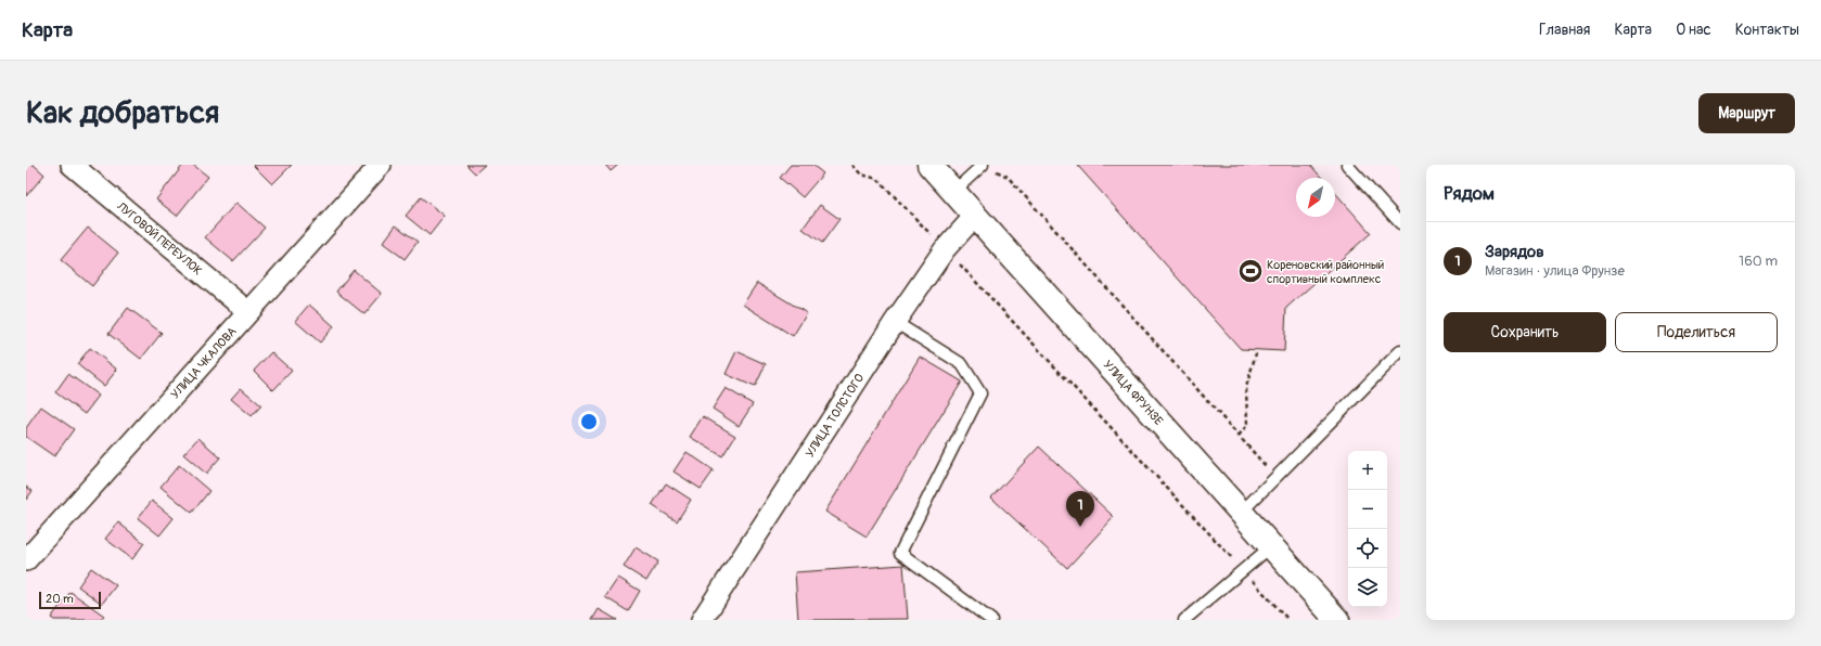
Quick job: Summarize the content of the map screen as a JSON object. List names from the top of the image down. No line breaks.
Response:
{"streets":{"main road":["УЛИЦА ФРУНЗЕ"],"street":["ЛУГОВОЙ ПЕРЕУЛОК","УЛИЦА ЧКАЛОВА","УЛИЦА ТОЛСТОГО"]},"crossings":[["ЛУГОВОЙ ПЕРЕУЛОК","УЛИЦА ЧКАЛОВА"],["УЛИЦА ФРУНЗЕ","УЛИЦА ТОЛСТОГО"]],"places":{"sports":["Кореновский районный спортивный комплекс"]},"scale_bar":"20 m","north":"bottom left","page":{"header":"Карта","nav":["Главная","Карта","О нас","Контакты"],"buttons":["Маршрут",["Сохранить","Поделиться"]],"title":"Как добраться","heading":"Рядом","list":[{"mark":"1","name":"Зарядов","note":"Магазин · улица Фрунзе","value":"160 m"}],"map_buttons":["+","−"],"pins":"1","scale":"20 m"}}
